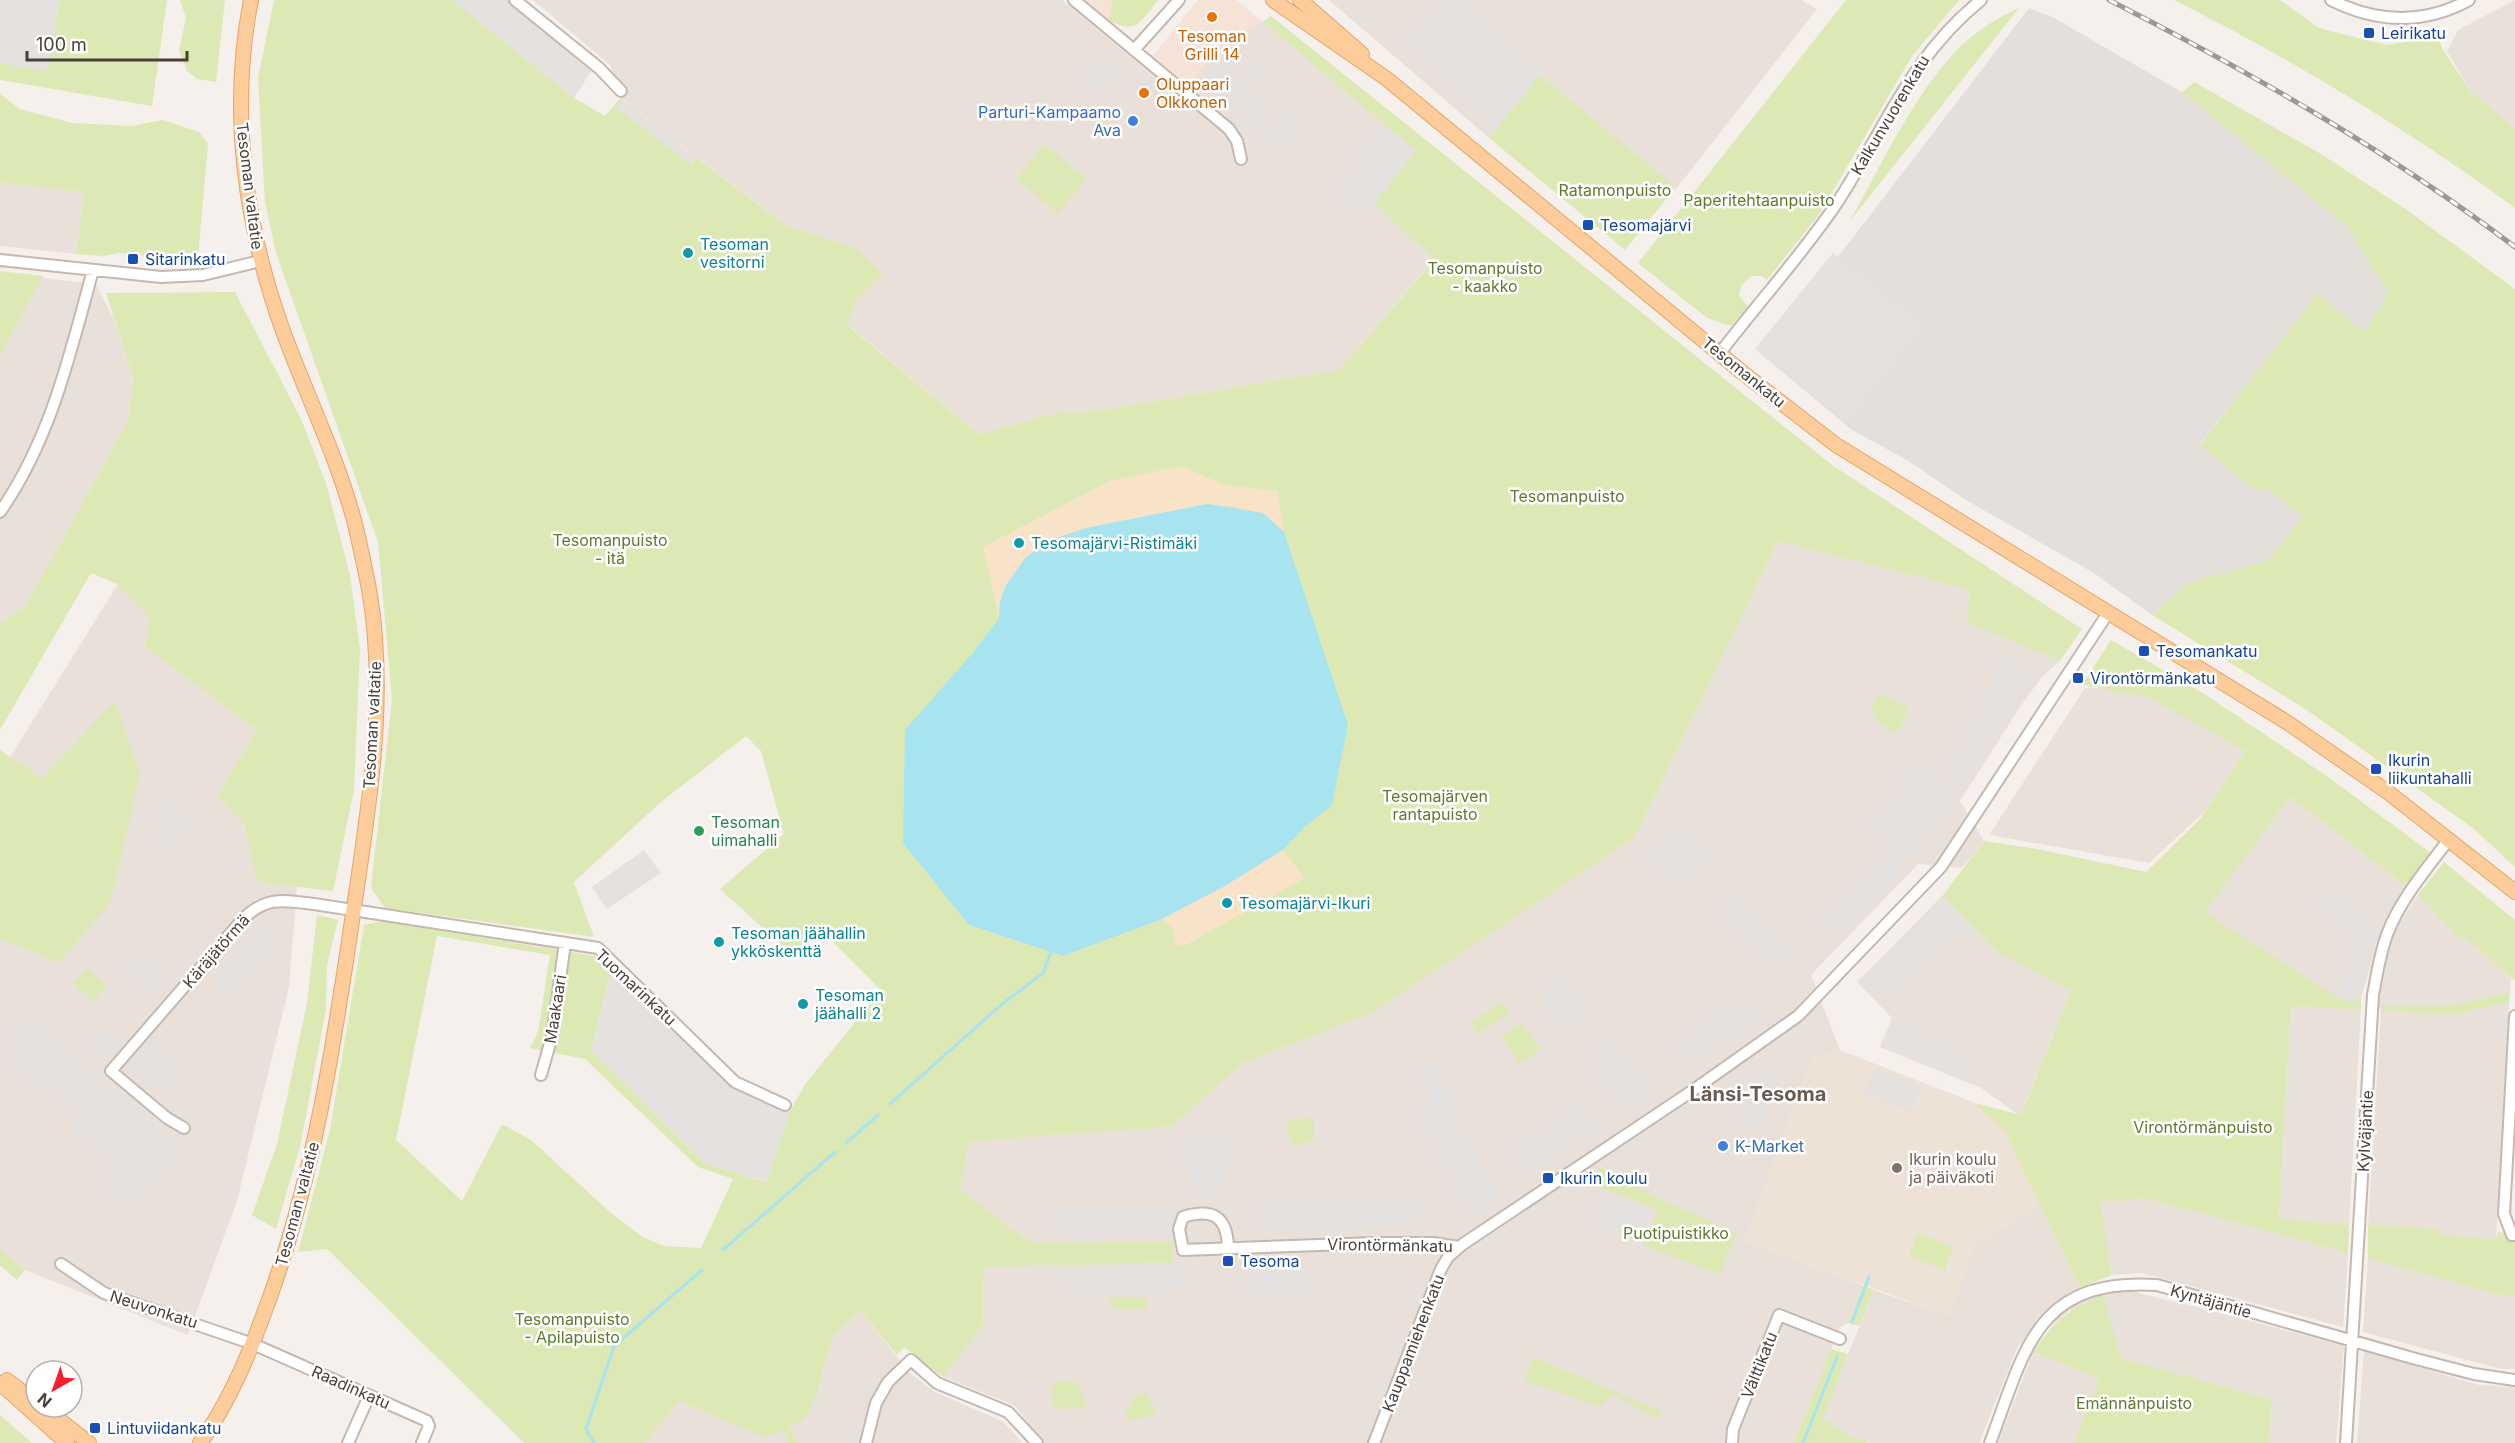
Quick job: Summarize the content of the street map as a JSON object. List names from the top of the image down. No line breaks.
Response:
{"streets":{"main road":["Tesoman valtatie","Tesomankatu"],"street":["Kalkunvuorenkatu","Käräjätörmä","Tuomarinkatu","Maakaari","Kylväjäntie","Virontörmänkatu","Kyntäjäntie","Neuvonkatu","Kauppamiehenkatu","Välttikatu","Raadinkatu"]},"crossings":[["Kalkunvuorenkatu","Tesomankatu"],["Tesoman valtatie","Käräjätörmä"],["Tesoman valtatie","Tuomarinkatu"],["Tesoman valtatie","Neuvonkatu"],["Tesoman valtatie","Raadinkatu"],["Tesomankatu","Kylväjäntie"],["Tesomankatu","Virontörmänkatu"],["Käräjätörmä","Tuomarinkatu"],["Tuomarinkatu","Maakaari"],["Kylväjäntie","Kyntäjäntie"],["Virontörmänkatu","Kauppamiehenkatu"],["Neuvonkatu","Raadinkatu"]],"districts":["Länsi-Tesoma"],"parks":["Ratamonpuisto","Paperitehtaanpuisto","Tesomanpuisto - kaakko","Tesomanpuisto","Tesomanpuisto - itä","Tesomajärven rantapuisto","Virontörmänpuisto","Puotipuistikko","Tesomanpuisto - Apilapuisto","Emännänpuisto"],"places":{"other":["Tesoman Grilli 14","Oluppaari Olkkonen","Parturi-Kampaamo Ava","Tesoman vesitorni","Tesomajärvi-Ristimäki","Tesoman uimahalli","Tesomajärvi-Ikuri","Tesoman jäähallin ykköskenttä","Tesoman jäähalli 2","K-Market","Ikurin koulu ja päiväkoti"],"transit":["Leirikatu","Tesomajärvi","Sitarinkatu","Tesomankatu","Virontörmänkatu","Ikurin liikuntahalli","Ikurin koulu","Tesoma","Lintuviidankatu"]},"scale_bar":"100 m","north":"bottom left"}
